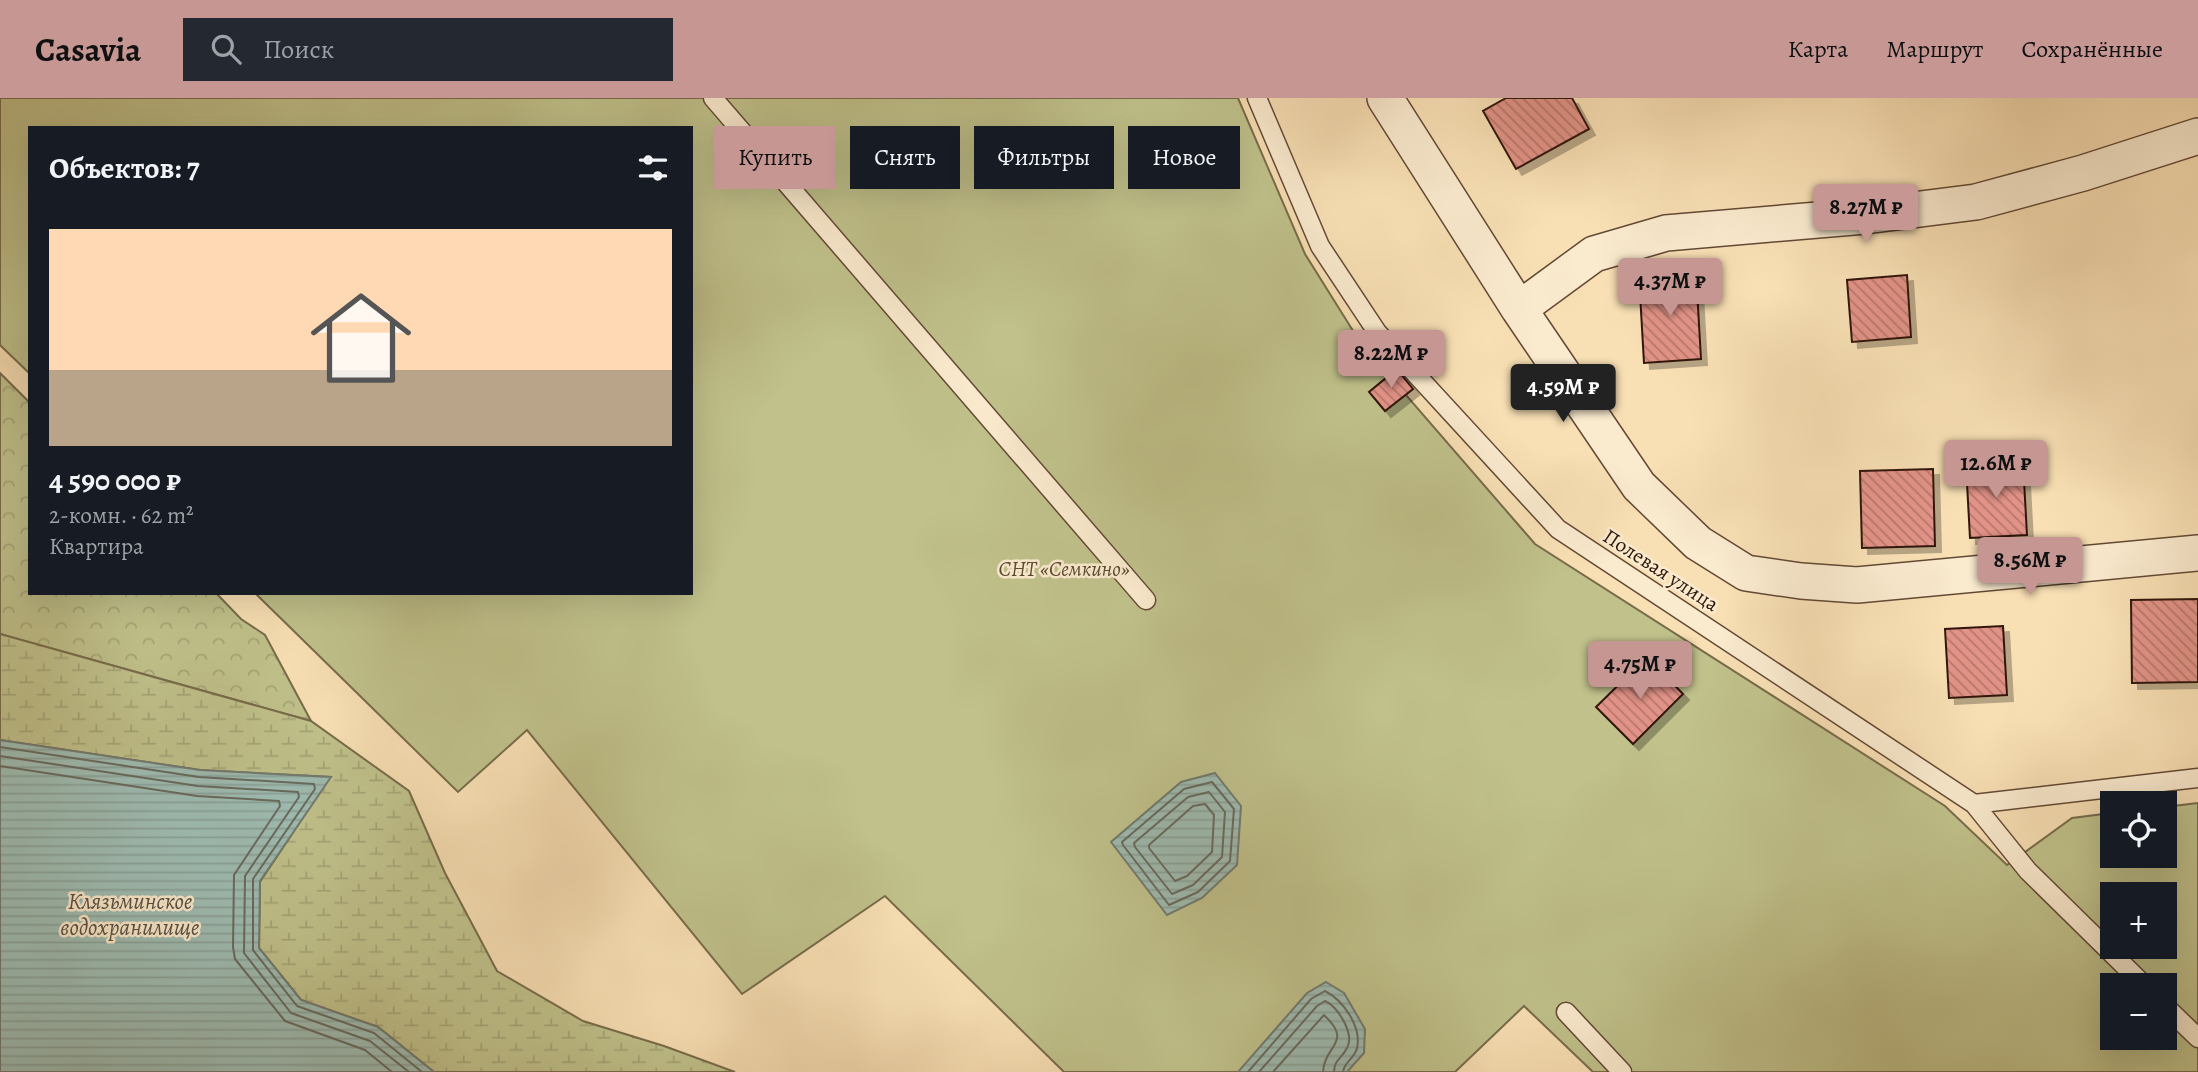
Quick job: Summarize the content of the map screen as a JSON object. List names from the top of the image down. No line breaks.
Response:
{"streets":{"lane":["Полевая улица"]},"water":["Клязьминское водохранилище"],"parks":["СНТ «Семкино»"],"page":{"header":"Casavia","search":"Поиск","nav":["Карта","Маршрут","Сохранённые"],"chip":["Купить","Снять","Фильтры","Новое"],"heading":"Объектов: 7","price":["8.27M ₽","4.37M ₽","8.22M ₽","4.59M ₽","12.6M ₽","8.56M ₽","4.75M ₽"],"list":[{"name":"4 590 000 ₽","note":"2-комн. · 62 m² · Квартира"}],"map_buttons":["+","−"]}}
